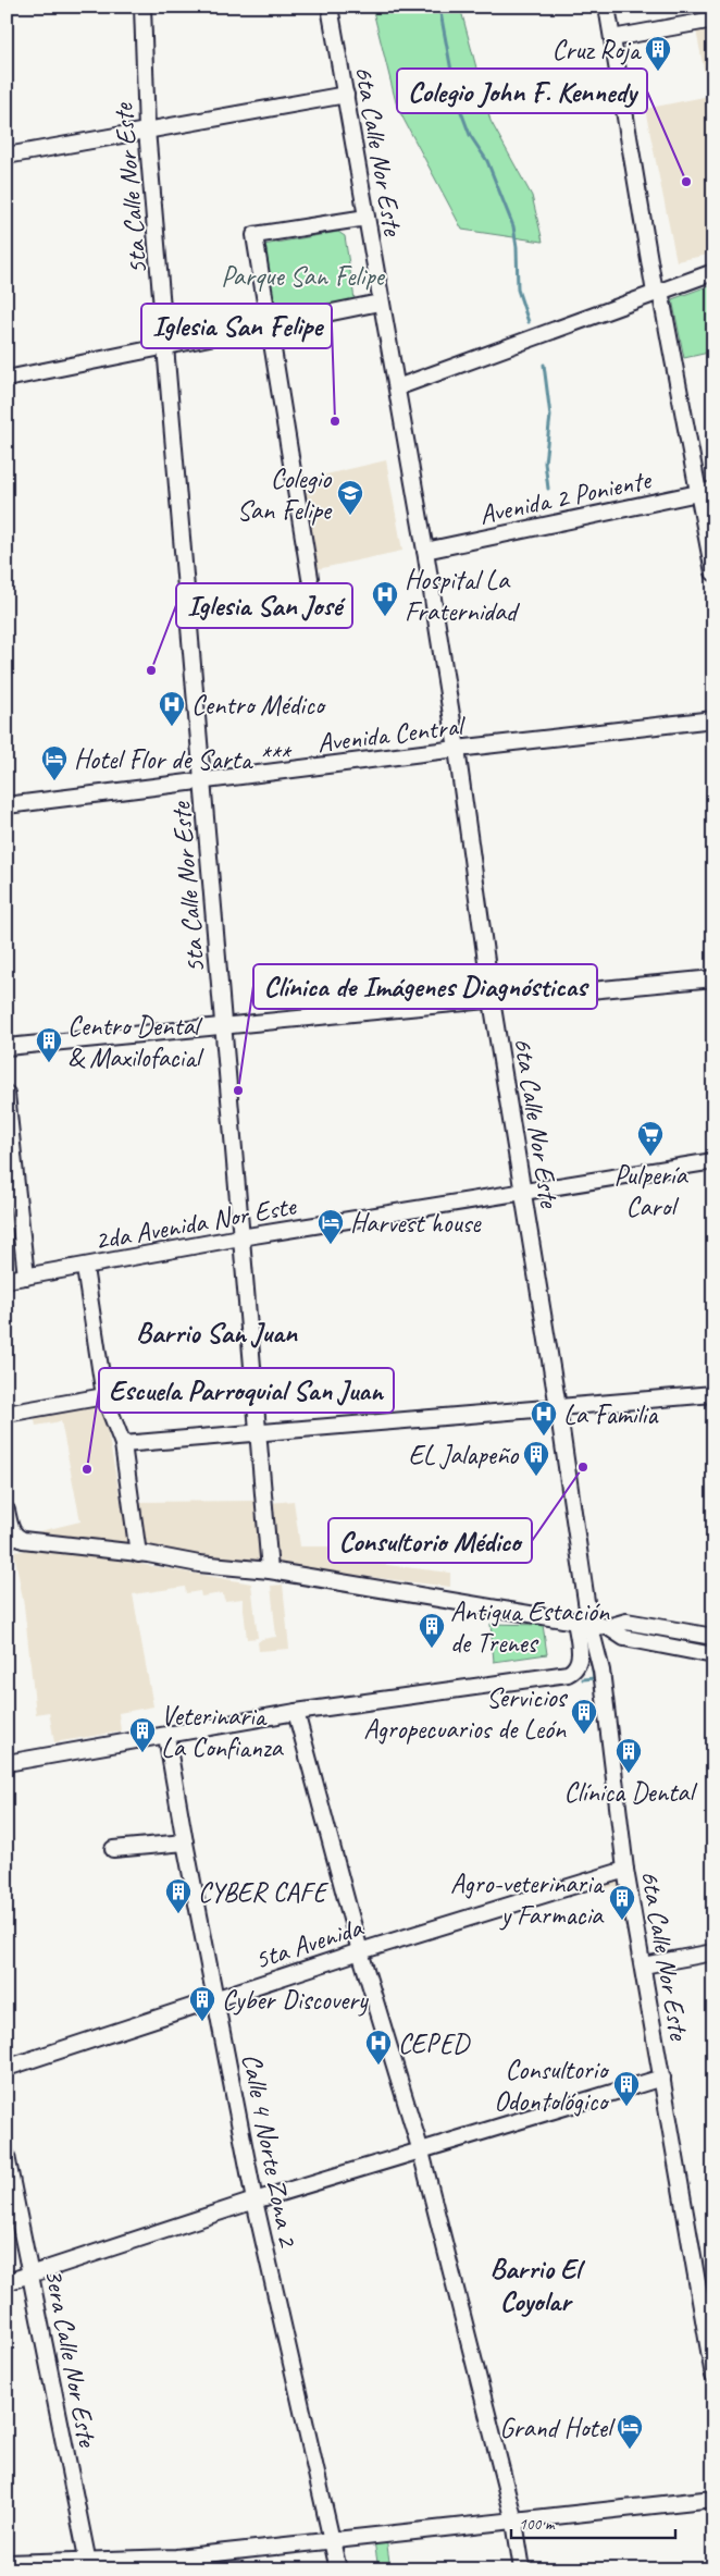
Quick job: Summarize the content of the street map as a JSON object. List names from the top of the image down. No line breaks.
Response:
{"streets":{"street":["6ta Calle Nor Este","5ta Calle Nor Este","Avenida 2 Poniente","Avenida Central","2da Avenida Nor Este","5ta Avenida","Calle 4 Norte Zona 2","3era Calle Nor Este"]},"crossings":[["6ta Calle Nor Este","Avenida 2 Poniente"],["6ta Calle Nor Este","Avenida Central"],["6ta Calle Nor Este","2da Avenida Nor Este"],["6ta Calle Nor Este","5ta Avenida"],["5ta Calle Nor Este","Avenida Central"],["5ta Calle Nor Este","2da Avenida Nor Este"],["5ta Avenida","Calle 4 Norte Zona 2"]],"districts":["Barrio San Juan","Barrio El Coyolar"],"parks":["Parque San Felipe"],"places":{"building":["Cruz Roja","Centro Dental & Maxilofacial","EL Jalapeño","Antigua Estación de Trenes","Servicios Agropecuarios de León","Veterinaria La Confianza","Clínica Dental","CYBER CAFE","Agro-veterinaria y Farmacia","Cyber Discovery","Consultorio Odontológico"],"other":["Colegio John F. Kennedy","Iglesia San Felipe","Iglesia San José","Clínica de Imágenes Diagnósticas","Consultorio Médico","Escuela Parroquial San Juan"],"school or university":["Colegio San Felipe"],"hospital":["Hospital La Fraternidad","Centro Médico","La Familia","CEPED"],"hotel":["Hotel Flor de Sarta ***","Harvest house","Grand Hotel"],"supermarket":["Pulpería Carol"]},"scale_bar":"100 m"}
